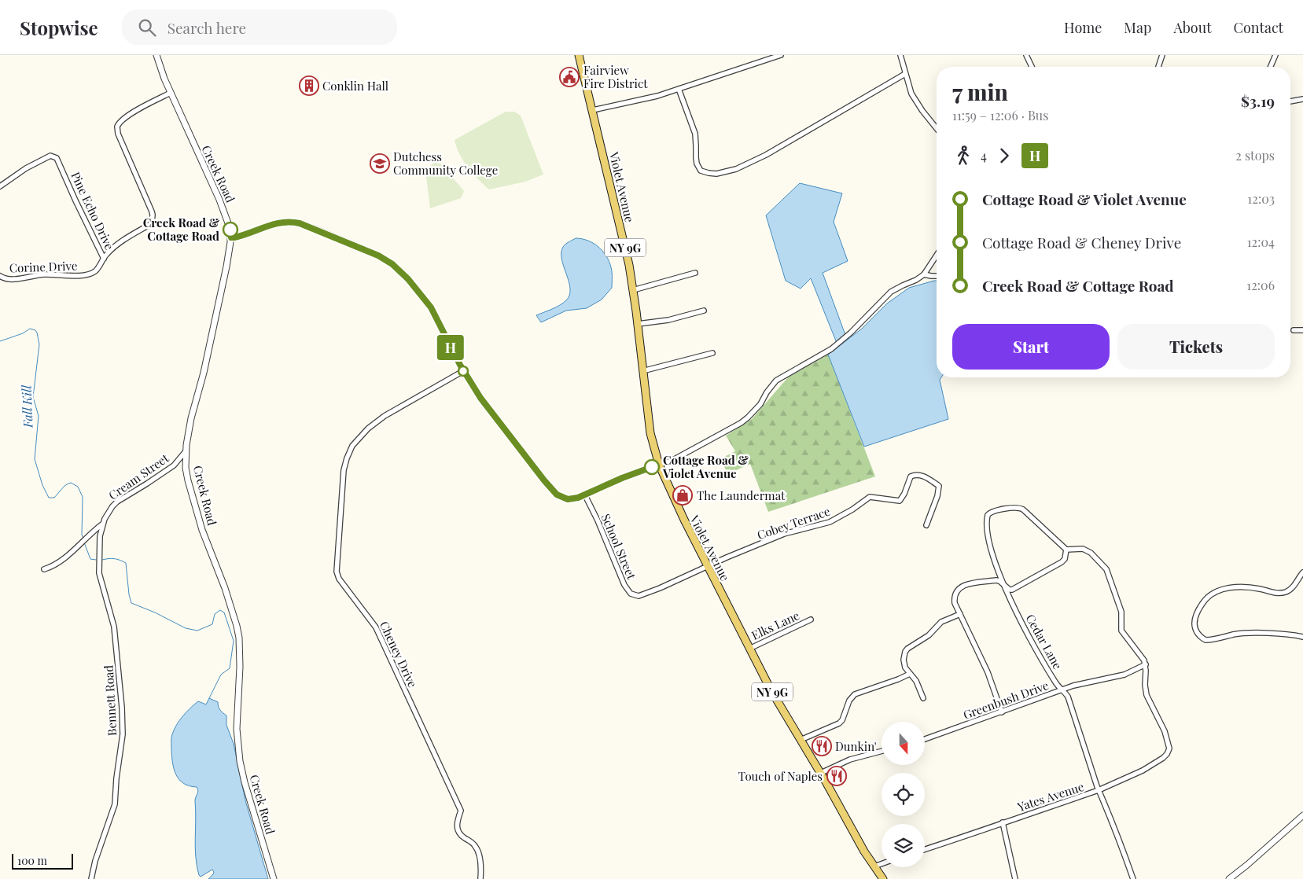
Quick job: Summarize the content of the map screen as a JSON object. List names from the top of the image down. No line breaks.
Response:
{"streets":{"main road":["Violet Avenue","NY 9G"],"street":["Creek Road","Pine Echo Drive","Corine Drive","Cream Street","Cobey Terrace","School Street","Elks Lane","Cedar Lane","Cheney Drive","Greenbush Drive","Bennett Road","Yates Avenue"]},"crossings":[["Creek Road","Pine Echo Drive"],["Creek Road","Cream Street"],["Violet Avenue","Cobey Terrace"],["Violet Avenue","School Street"],["Violet Avenue","Elks Lane"],["Pine Echo Drive","Corine Drive"],["Cream Street","Bennett Road"],["Cobey Terrace","School Street"],["Cedar Lane","Greenbush Drive"],["Cedar Lane","Yates Avenue"]],"water":["Fall Kill"],"places":{"public building":["Fairview Fire District"],"building":["Conklin Hall"],"school or university":["Dutchess Community College"],"other":["Creek Road & Cottage Road","Cottage Road & Violet Avenue"],"shop":["The Laundermat"],"restaurant":["Dunkin'","Touch of Naples"]},"lines":["bus line H"],"scale_bar":"100 m","north":"bottom","page":{"header":"Stopwise","search":"Search here","nav":["Home","Map","About","Contact"],"on_map":"H","heading":["7 min","11:59 – 12:06 · Bus","$3.19"],"legs":["4","H","2 stops"],"list":[{"name":"Cottage Road & Violet Avenue","value":"12:03"},{"name":"Cottage Road & Cheney Drive","value":"12:04"},{"name":"Creek Road & Cottage Road","value":"12:06"}],"buttons":["Start","Tickets"],"scale":"100 m"}}
